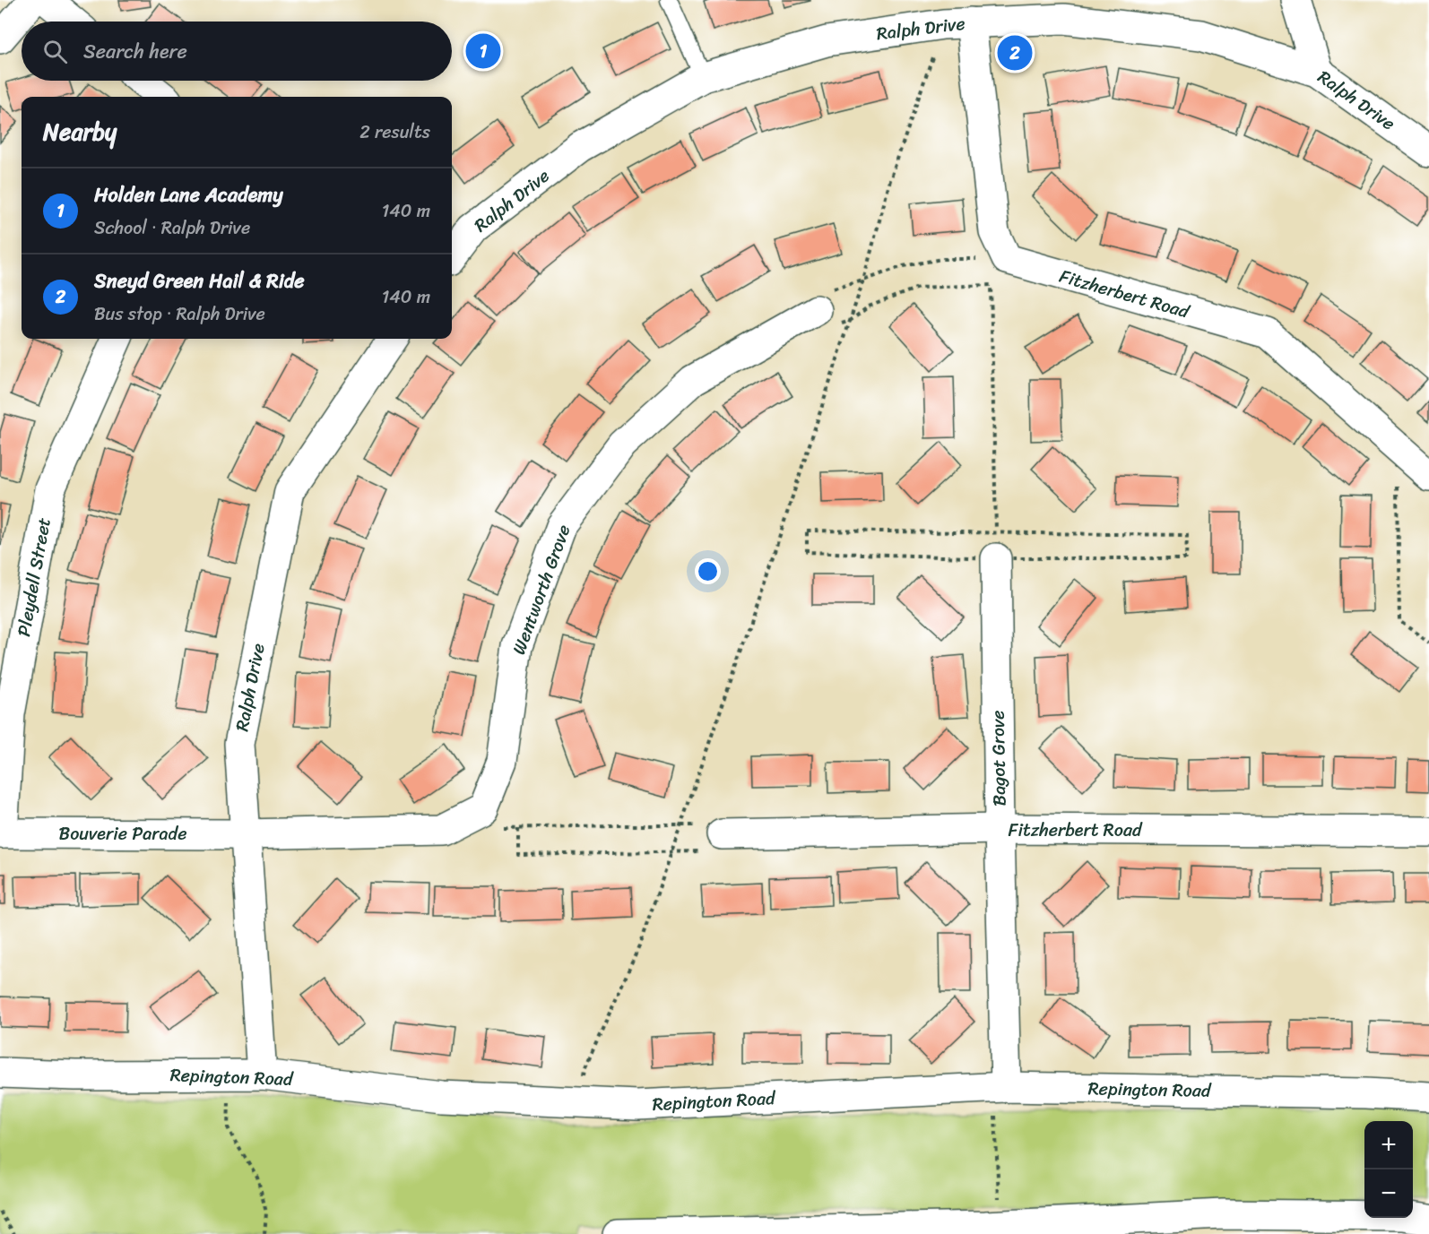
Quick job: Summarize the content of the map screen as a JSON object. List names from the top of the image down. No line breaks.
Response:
{"streets":{"street":["Ralph Drive","Fitzherbert Road","Pleydell Street","Wentworth Grove","Bagot Grove","Bouverie Parade","Repington Road"]},"crossings":[["Ralph Drive","Wentworth Grove"],["Ralph Drive","Bouverie Parade"],["Ralph Drive","Repington Road"],["Fitzherbert Road","Bagot Grove"],["Pleydell Street","Bouverie Parade"],["Wentworth Grove","Bouverie Parade"],["Bagot Grove","Repington Road"]],"page":{"search":"Search here","pins":["1","2"],"heading":["Nearby","2 results"],"list":[{"mark":"1","name":"Holden Lane Academy","note":"School · Ralph Drive","value":"140 m"},{"mark":"2","name":"Sneyd Green Hail & Ride","note":"Bus stop · Ralph Drive","value":"140 m"}],"map_buttons":["+","−"]}}
